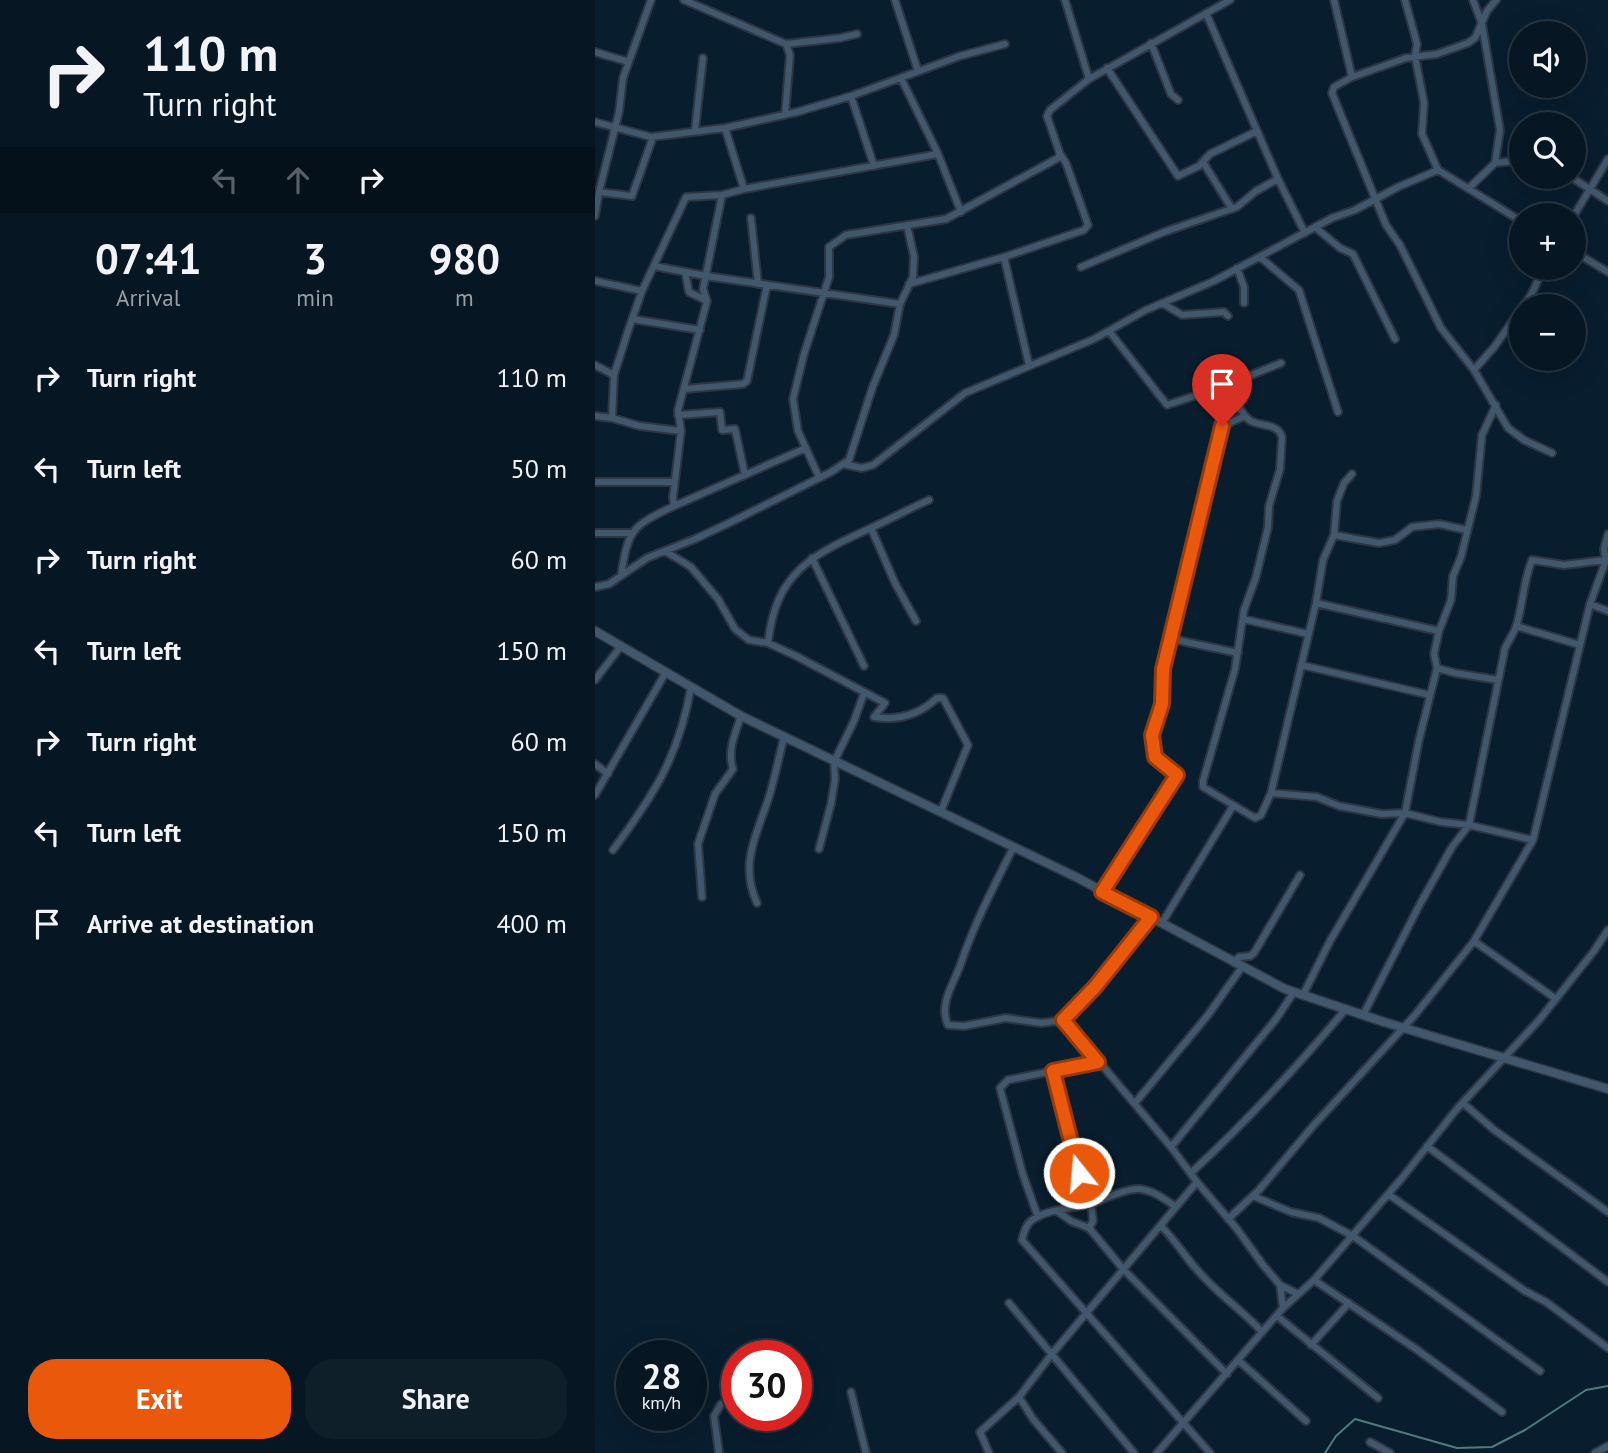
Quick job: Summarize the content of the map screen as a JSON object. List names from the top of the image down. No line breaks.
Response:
{"page":{"turn":["110 m","Turn right"],"map_buttons":["+","−"],"eta":["07:41","Arrival","3","min","980","m"],"list":[{"name":"Turn right","value":"110 m"},{"name":"Turn left","value":"50 m"},{"name":"Turn right","value":"60 m"},{"name":"Turn left","value":"150 m"},{"name":"Turn right","value":"60 m"},{"name":"Turn left","value":"150 m"},{"name":"Arrive at destination","value":"400 m"}],"speed":"28 km/h","limit":"30","buttons":["Exit","Share"]}}
